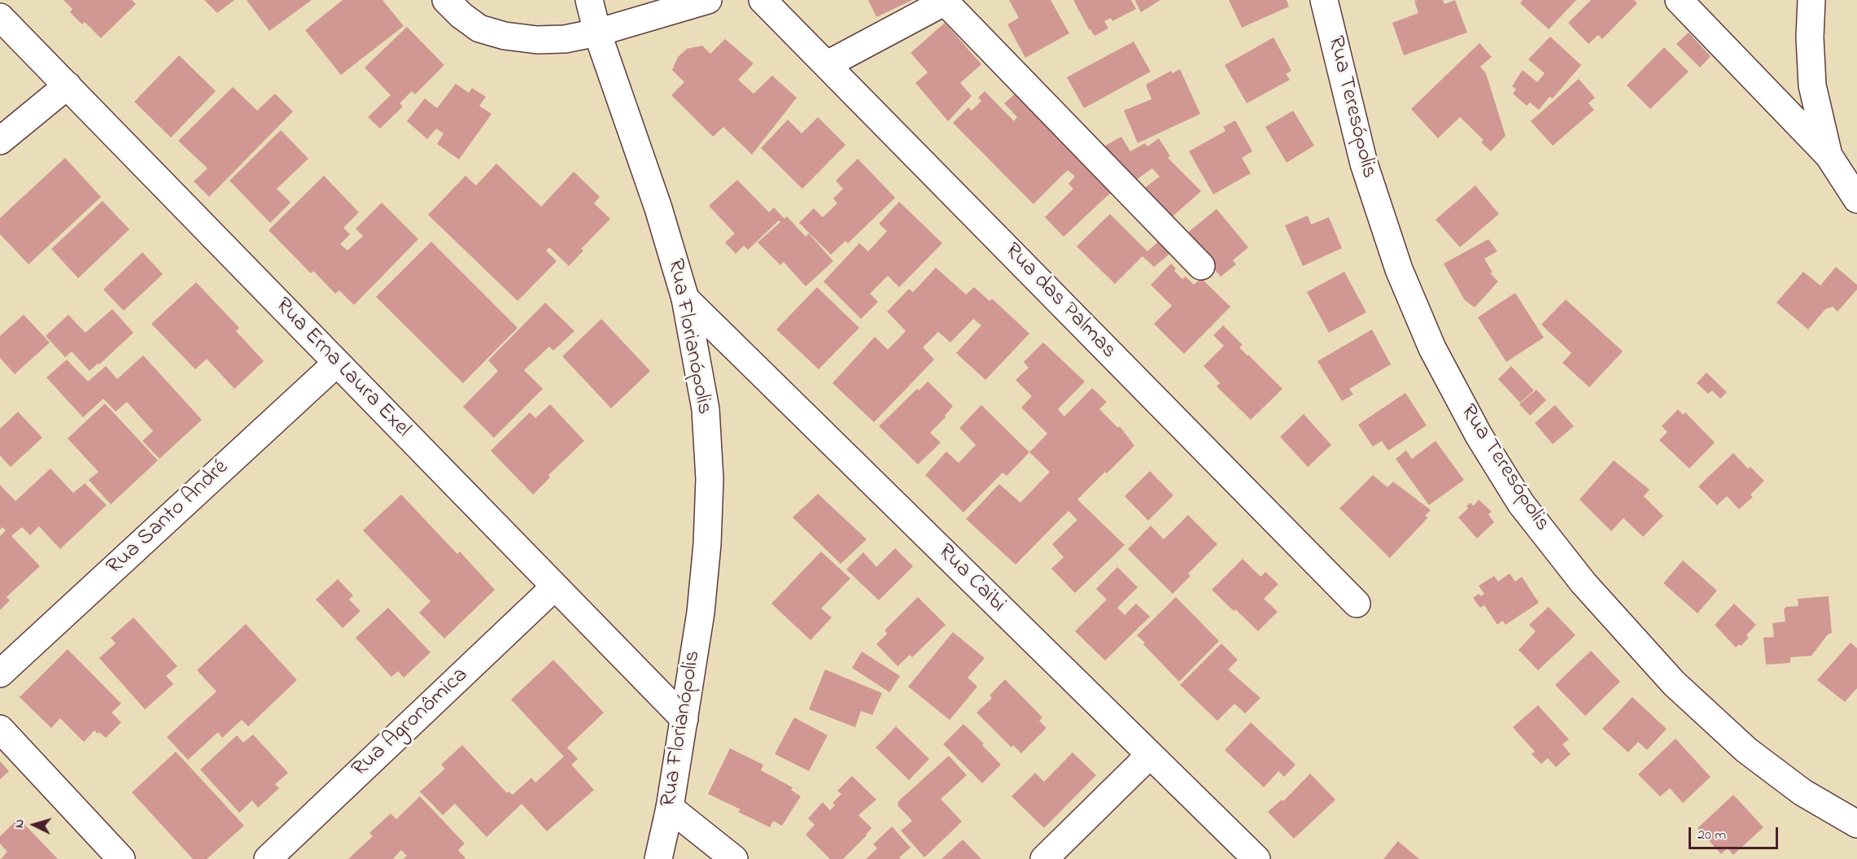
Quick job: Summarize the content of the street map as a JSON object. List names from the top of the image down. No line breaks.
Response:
{"streets":{"street":["Rua Teresópolis","Rua das Palmas","Rua Florianópolis","Rua Erna Laura Exel","Rua Santo André","Rua Caibi","Rua Agronômica"]},"crossings":[["Rua Florianópolis","Rua Erna Laura Exel"],["Rua Florianópolis","Rua Caibi"],["Rua Erna Laura Exel","Rua Santo André"],["Rua Erna Laura Exel","Rua Agronômica"]],"scale_bar":"20 m","north":"left"}
